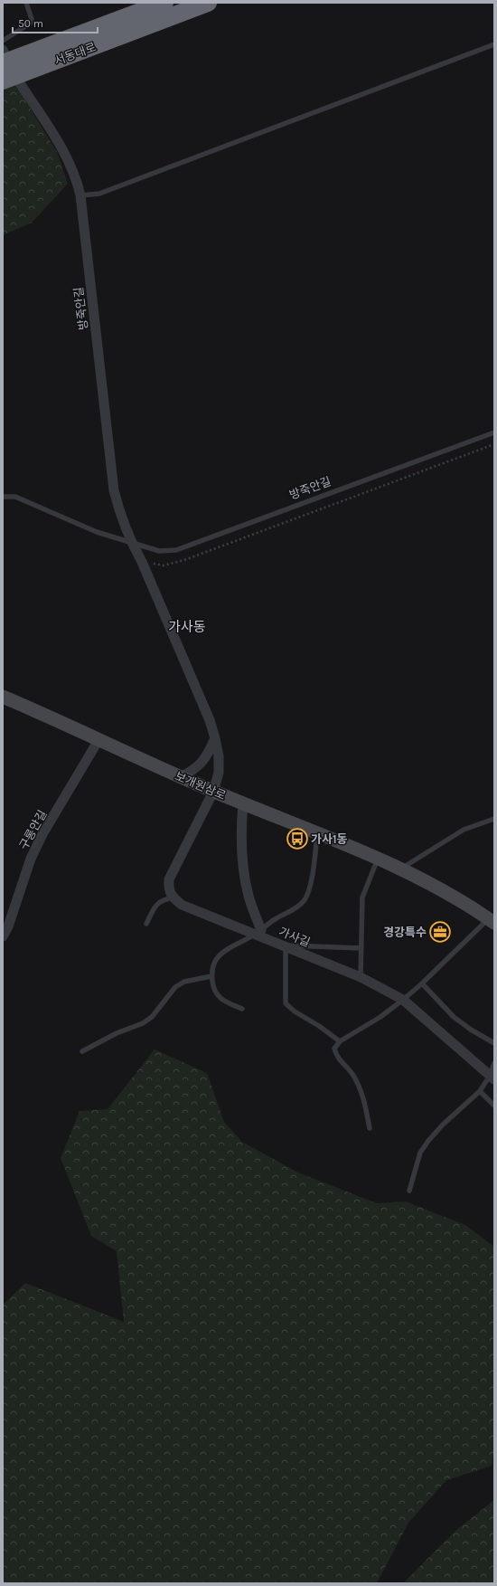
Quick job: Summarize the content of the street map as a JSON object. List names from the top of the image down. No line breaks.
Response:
{"streets":{"highway":["서동대로"],"main road":["보개원삼로"],"street":["방죽안길","구롱안길","가사길"]},"crossings":[["방죽안길","보개원삼로"],["보개원삼로","구롱안길"]],"districts":["가사동"],"places":{"bus stop":["가사1동"],"office":["경강특수"]},"scale_bar":"50 m"}
